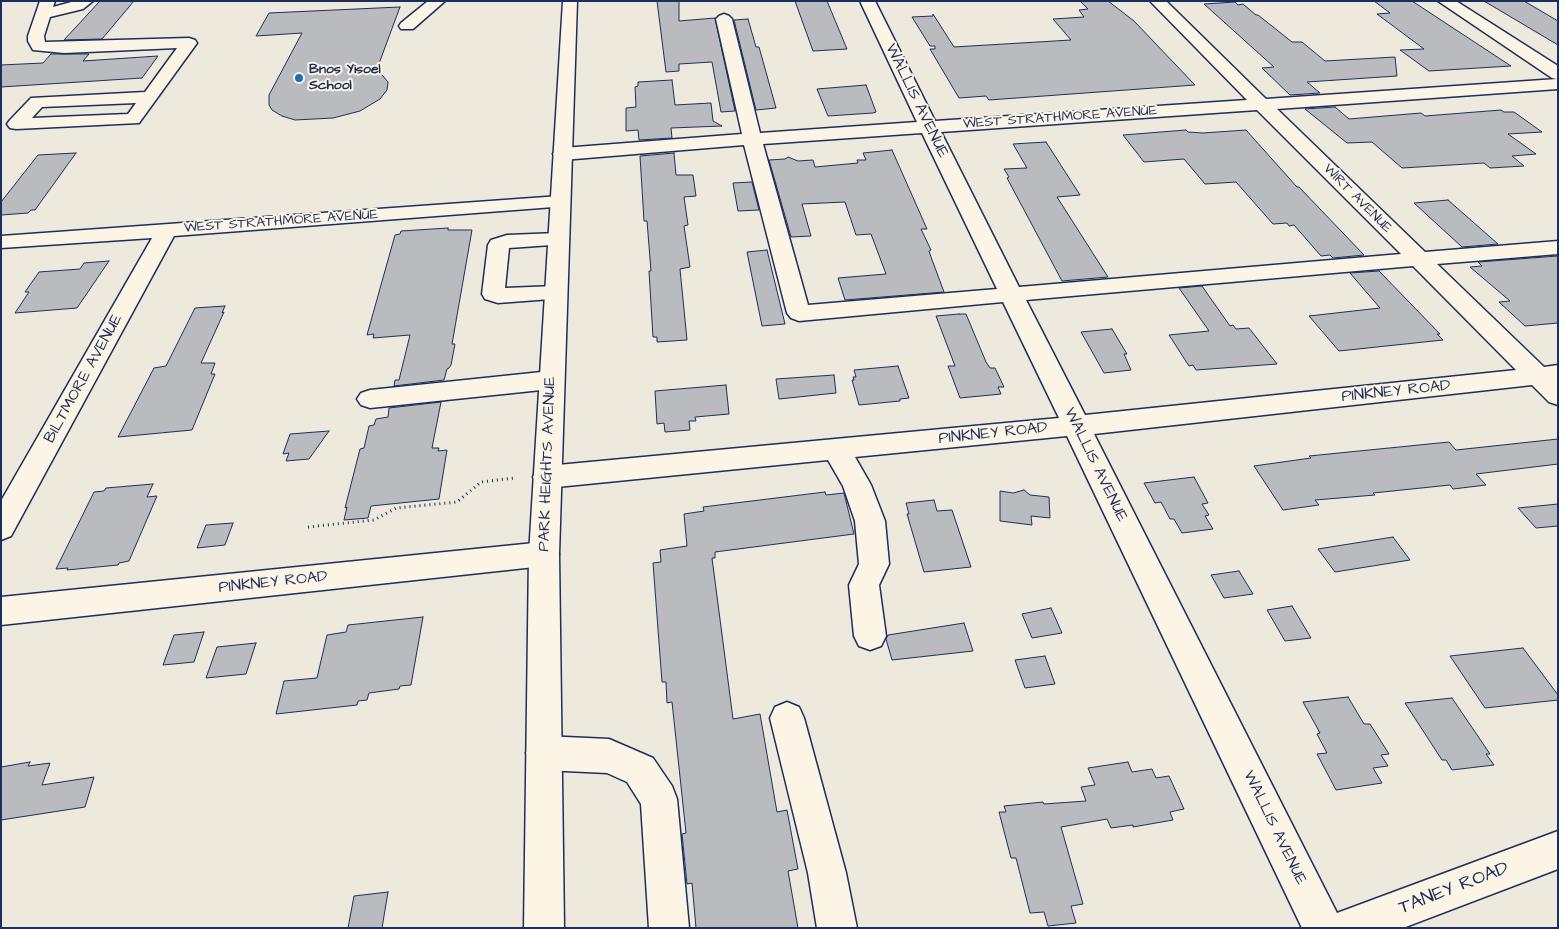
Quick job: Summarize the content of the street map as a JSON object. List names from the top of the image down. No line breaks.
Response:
{"streets":{"street":["WALLIS AVENUE","WEST STRATHMORE AVENUE","WIRT AVENUE","BILTMORE AVENUE","PINKNEY ROAD","PARK HEIGHTS AVENUE","TANEY ROAD"]},"crossings":[["WALLIS AVENUE","WEST STRATHMORE AVENUE"],["WALLIS AVENUE","PINKNEY ROAD"],["WEST STRATHMORE AVENUE","WIRT AVENUE"],["WEST STRATHMORE AVENUE","BILTMORE AVENUE"],["WEST STRATHMORE AVENUE","PARK HEIGHTS AVENUE"],["WIRT AVENUE","PINKNEY ROAD"],["PINKNEY ROAD","PARK HEIGHTS AVENUE"]],"places":["Bnos Yisoel School"]}
